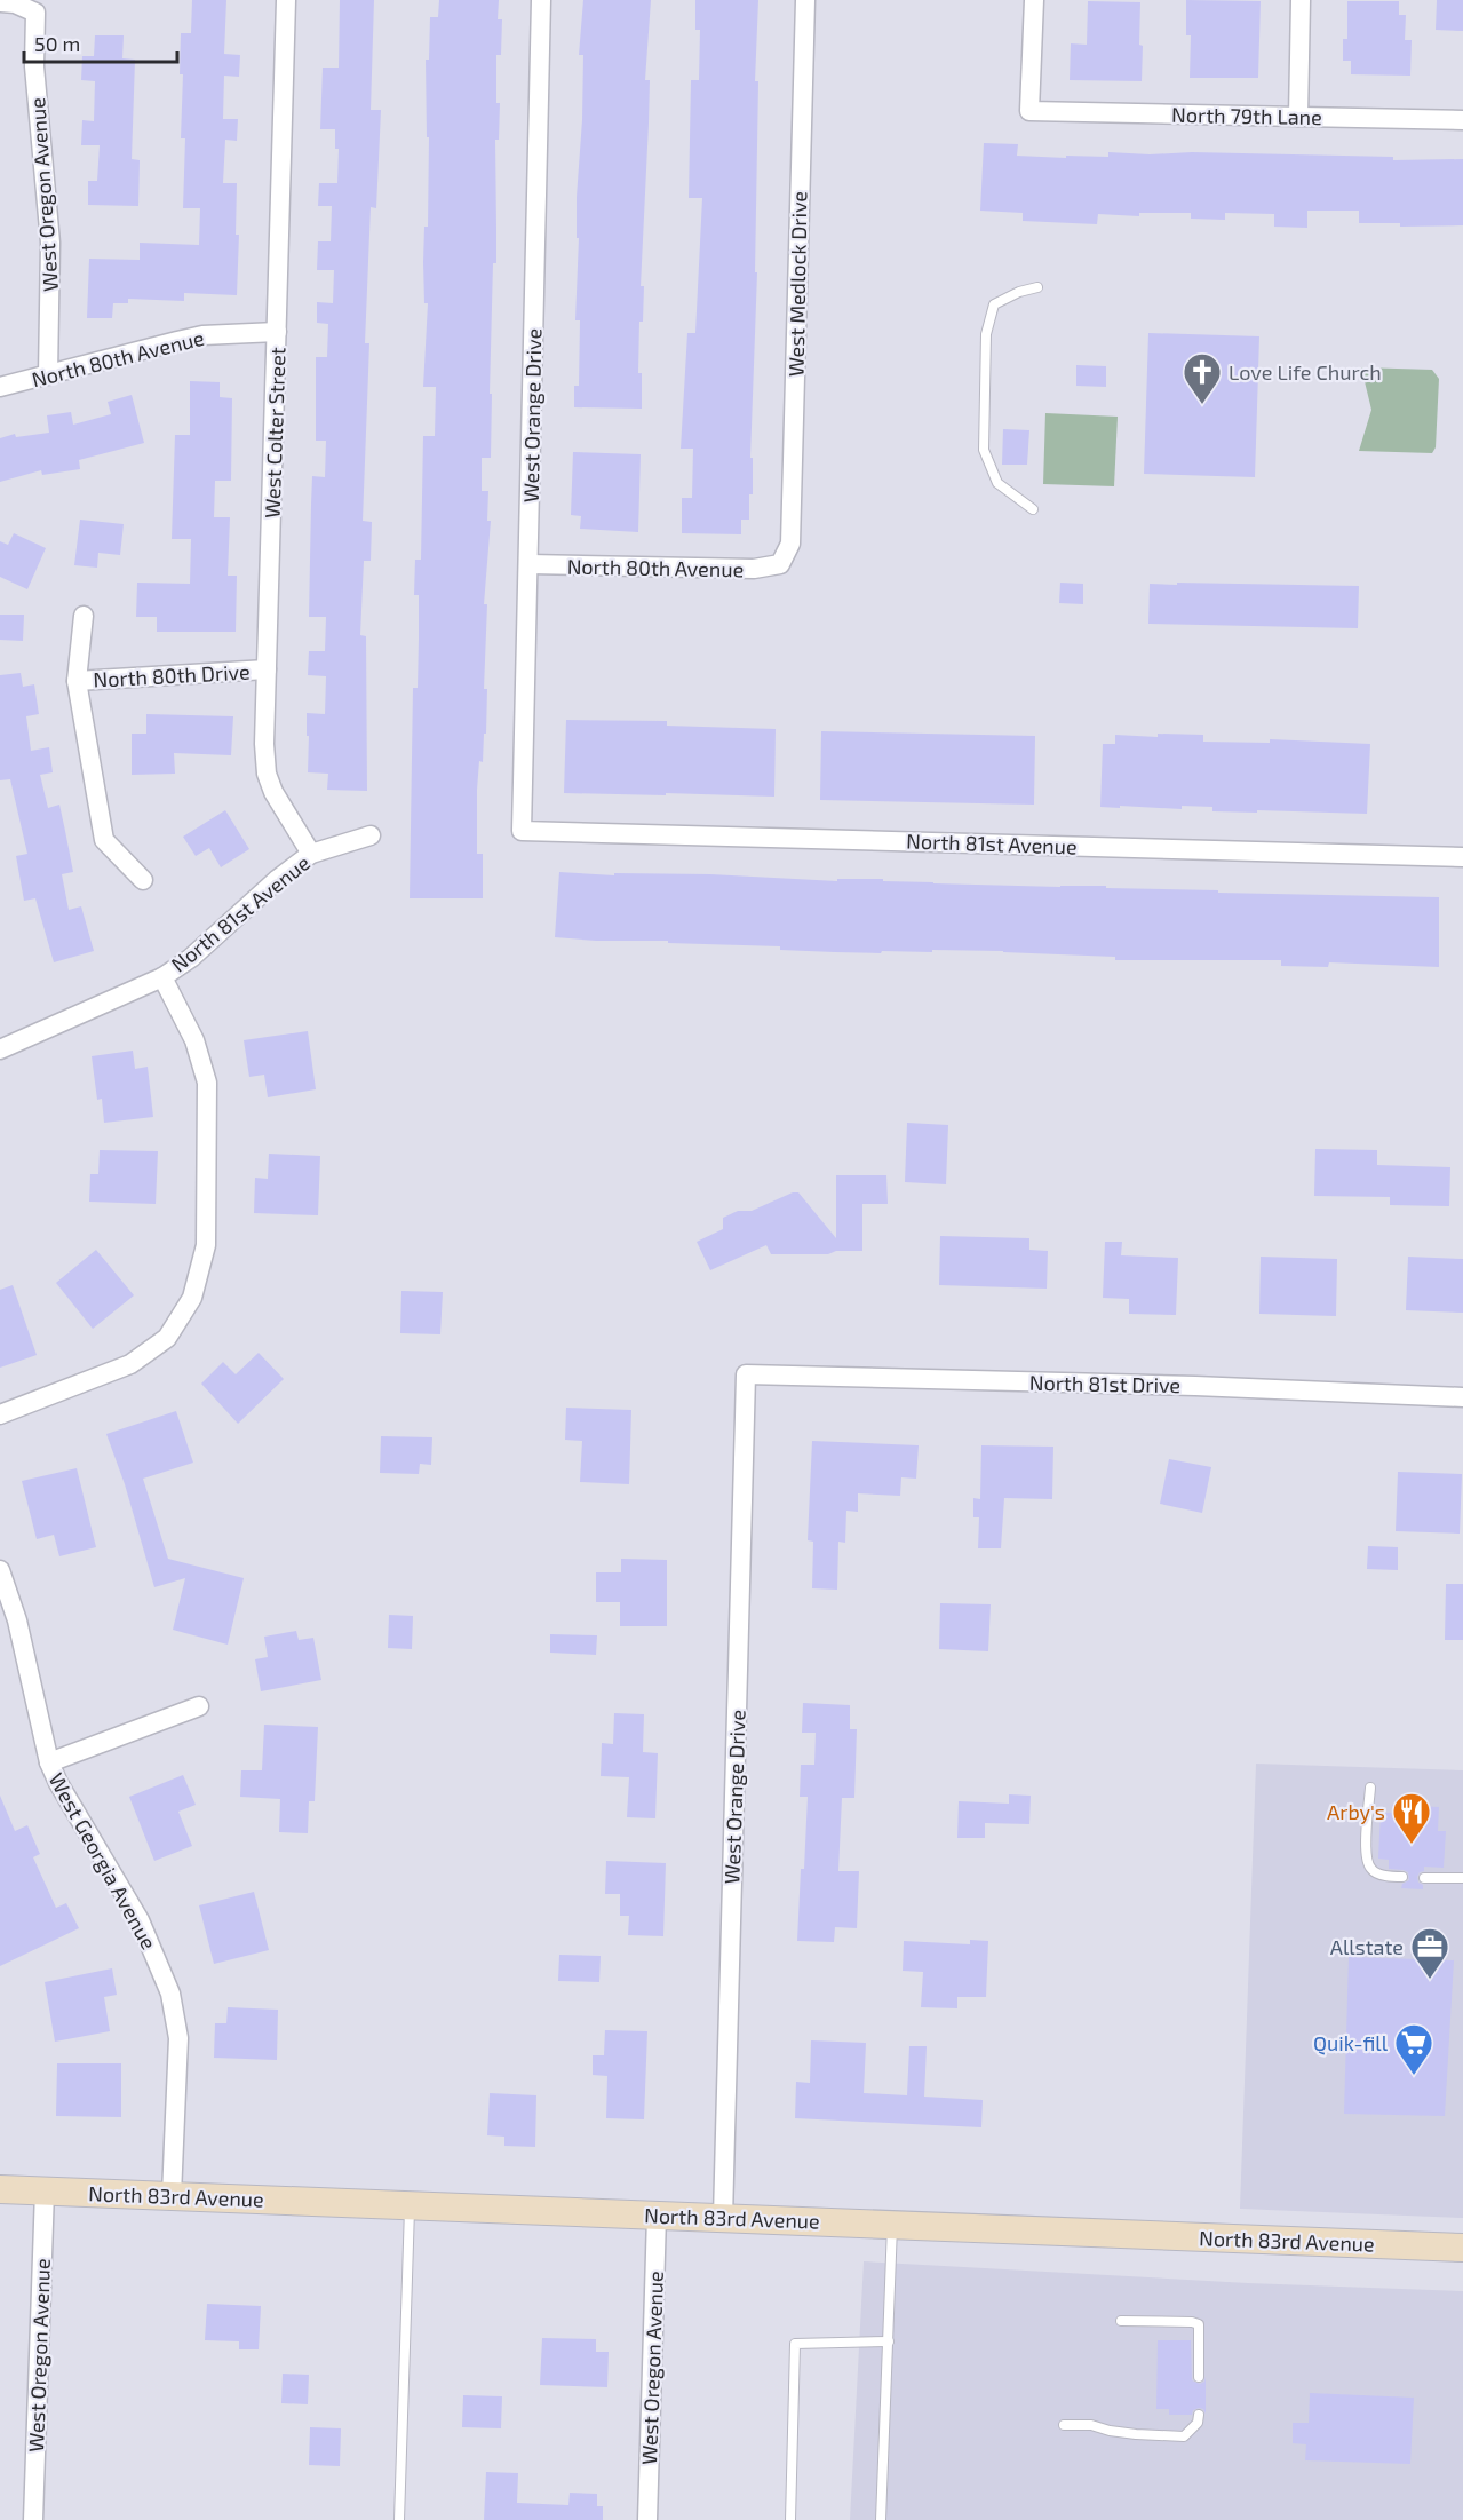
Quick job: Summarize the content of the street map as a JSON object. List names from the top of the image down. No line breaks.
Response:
{"streets":{"main road":["North 83rd Avenue"],"street":["North 79th Lane","West Oregon Avenue","West Medlock Drive","North 80th Avenue","West Orange Drive","West Colter Street","North 80th Drive","North 81st Avenue","North 81st Drive","West Georgia Avenue"]},"crossings":[["West Oregon Avenue","North 80th Avenue"],["West Oregon Avenue","North 83rd Avenue"],["West Medlock Drive","North 80th Avenue"],["North 80th Avenue","West Orange Drive"],["North 80th Avenue","West Colter Street"],["West Orange Drive","North 81st Avenue"],["West Orange Drive","North 81st Drive"],["West Orange Drive","North 83rd Avenue"],["West Colter Street","North 80th Drive"],["West Colter Street","North 81st Avenue"],["West Georgia Avenue","North 83rd Avenue"]],"places":{"church":["Love Life Church"],"restaurant":["Arby's"],"office":["Allstate"],"supermarket":["Quik-fill"]},"scale_bar":"50 m"}
